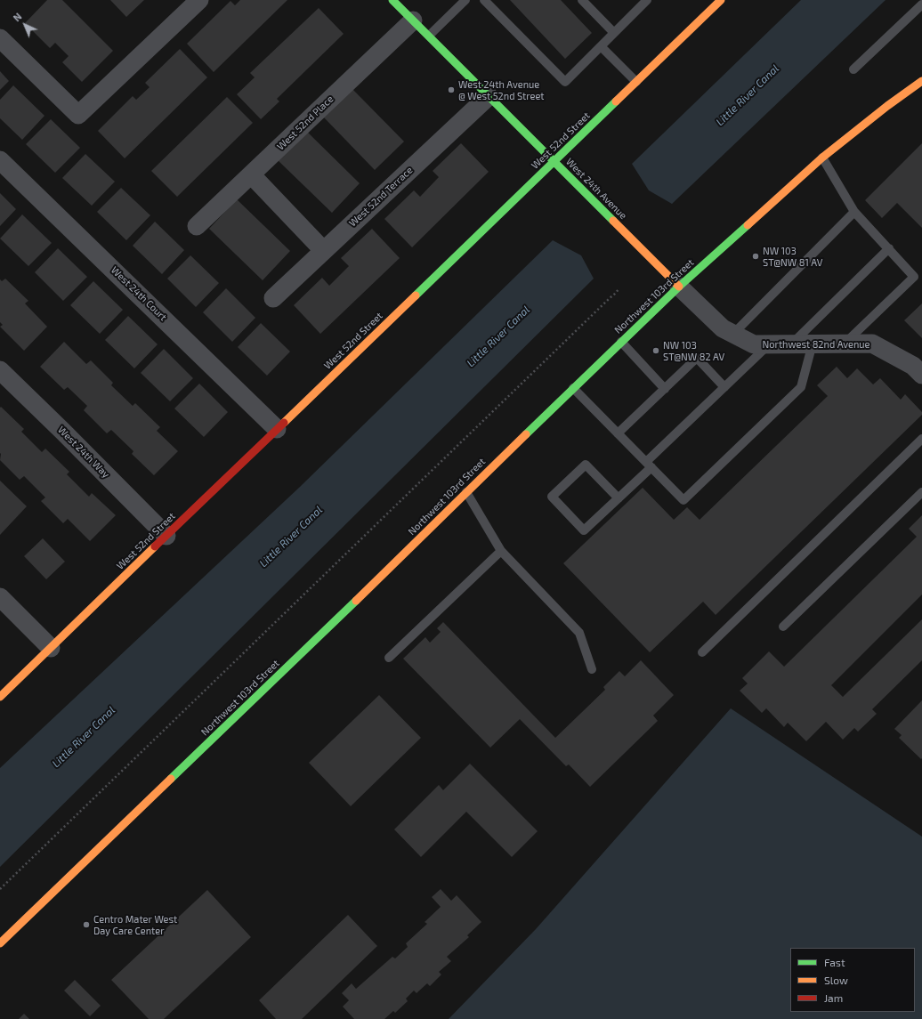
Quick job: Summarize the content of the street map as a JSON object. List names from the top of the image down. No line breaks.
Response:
{"streets":{"street":["West 52nd Place","West 52nd Street","West 24th Avenue","West 52nd Terrace","West 24th Court","Northwest 103rd Street","Northwest 82nd Avenue","West 24th Way"]},"crossings":[["West 52nd Place","West 24th Avenue"],["West 52nd Street","West 24th Avenue"],["West 52nd Street","West 24th Court"],["West 52nd Street","West 24th Way"],["West 24th Avenue","West 52nd Terrace"],["West 24th Avenue","Northwest 103rd Street"],["West 24th Avenue","Northwest 82nd Avenue"],["Northwest 103rd Street","Northwest 82nd Avenue"]],"water":["Little River Canal"],"places":["West 24th Avenue @ West 52nd Street","NW 103 ST@NW 81 AV","NW 103 ST@NW 82 AV","Centro Mater West Day Care Center"],"legend":["Fast","Slow","Jam"],"north":"top left"}
